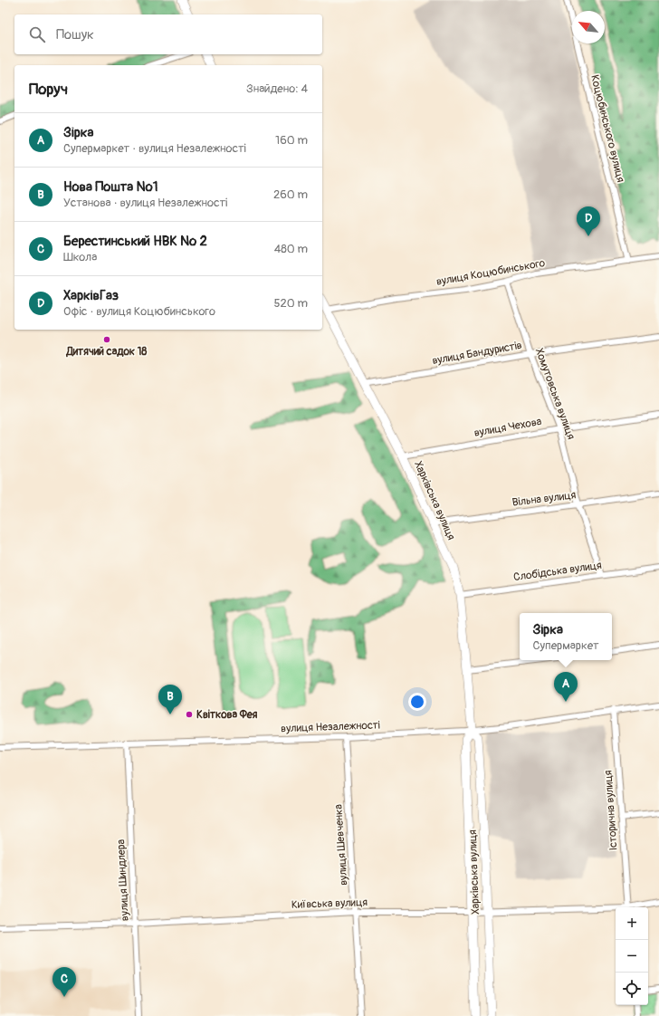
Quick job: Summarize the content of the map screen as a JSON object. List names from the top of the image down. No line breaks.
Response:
{"streets":{"street":["Коцюбинського вулиця","вулиця Коцюбинського","вулиця Бандуристів","Хомутовська вулиця","вулиця Чехова","Вільна вулиця","Харківська вулиця","Слобідська вулиця","вулиця Незалежності","Історична вулиця","вулиця Шевченка","вулиця Шиндлера","Київська вулиця"]},"crossings":[["Коцюбинського вулиця","вулиця Коцюбинського"],["вулиця Коцюбинського","Хомутовська вулиця"],["вулиця Коцюбинського","Харківська вулиця"],["вулиця Бандуристів","Хомутовська вулиця"],["вулиця Бандуристів","Харківська вулиця"],["Хомутовська вулиця","вулиця Чехова"],["Хомутовська вулиця","Вільна вулиця"],["Хомутовська вулиця","Слобідська вулиця"],["вулиця Чехова","Харківська вулиця"],["Вільна вулиця","Харківська вулиця"],["Харківська вулиця","Слобідська вулиця"],["Харківська вулиця","вулиця Незалежності"],["Харківська вулиця","Київська вулиця"],["вулиця Незалежності","Історична вулиця"],["вулиця Незалежності","вулиця Шевченка"],["вулиця Незалежності","вулиця Шиндлера"],["вулиця Шевченка","Київська вулиця"],["вулиця Шиндлера","Київська вулиця"]],"places":["Дитячий садок 18","Квіткова Фея"],"north":"top left","page":{"search":"Пошук","heading":["Поруч","Знайдено: 4"],"list":[{"mark":"A","name":"Зірка","note":"Супермаркет · вулиця Незалежності","value":"160 m"},{"mark":"B","name":"Нова Пошта №1","note":"Установа · вулиця Незалежності","value":"260 m"},{"mark":"C","name":"Берестинський НВК № 2","note":"Школа","value":"480 m"},{"mark":"D","name":"ХарківГаз","note":"Офіс · вулиця Коцюбинського","value":"520 m"}],"pins":["D","A","B","C"],"popup":["Зірка","Супермаркет"],"map_buttons":["+","−"]}}
